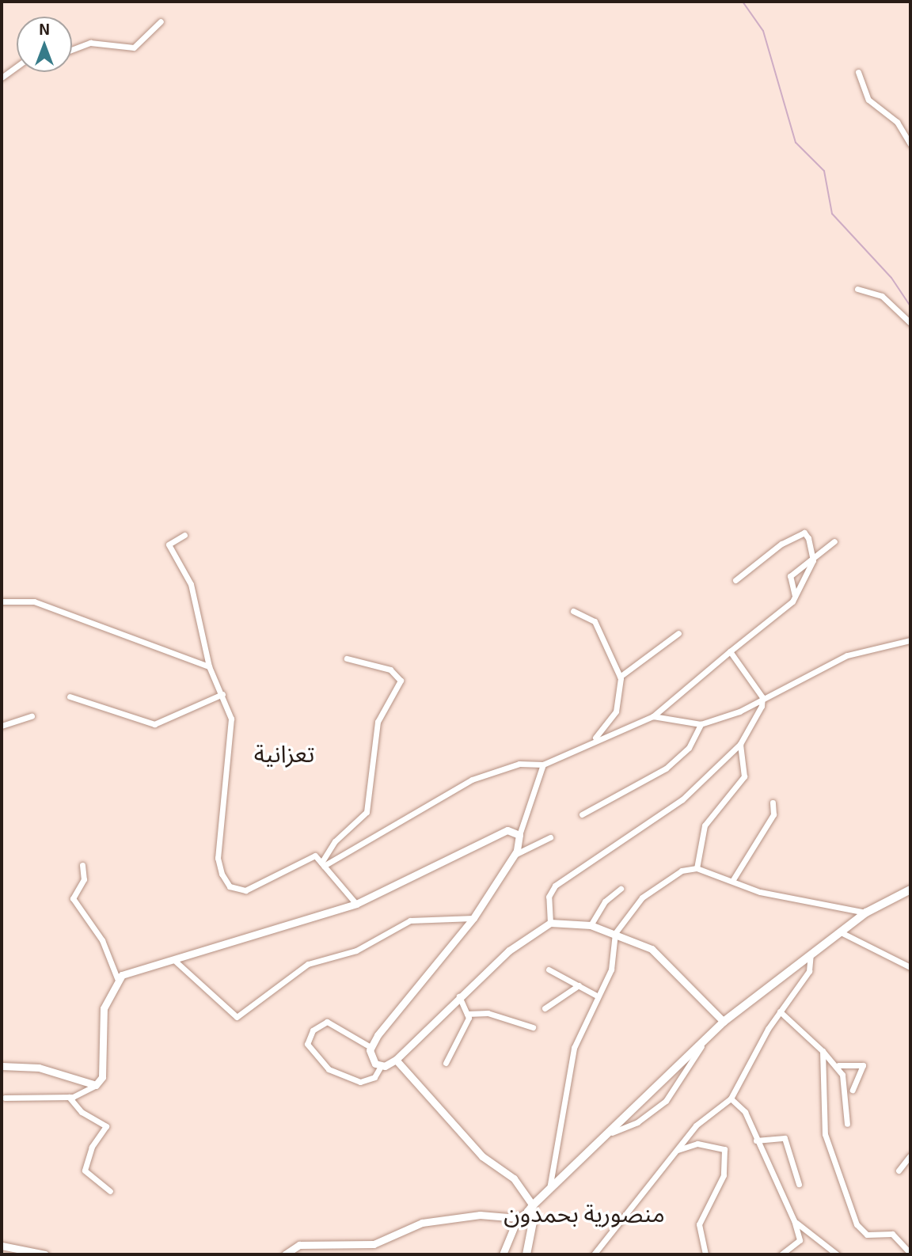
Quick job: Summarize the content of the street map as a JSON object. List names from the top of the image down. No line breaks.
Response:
{"districts":["تعزانية","منصورية بحمدون"],"north":"top"}
